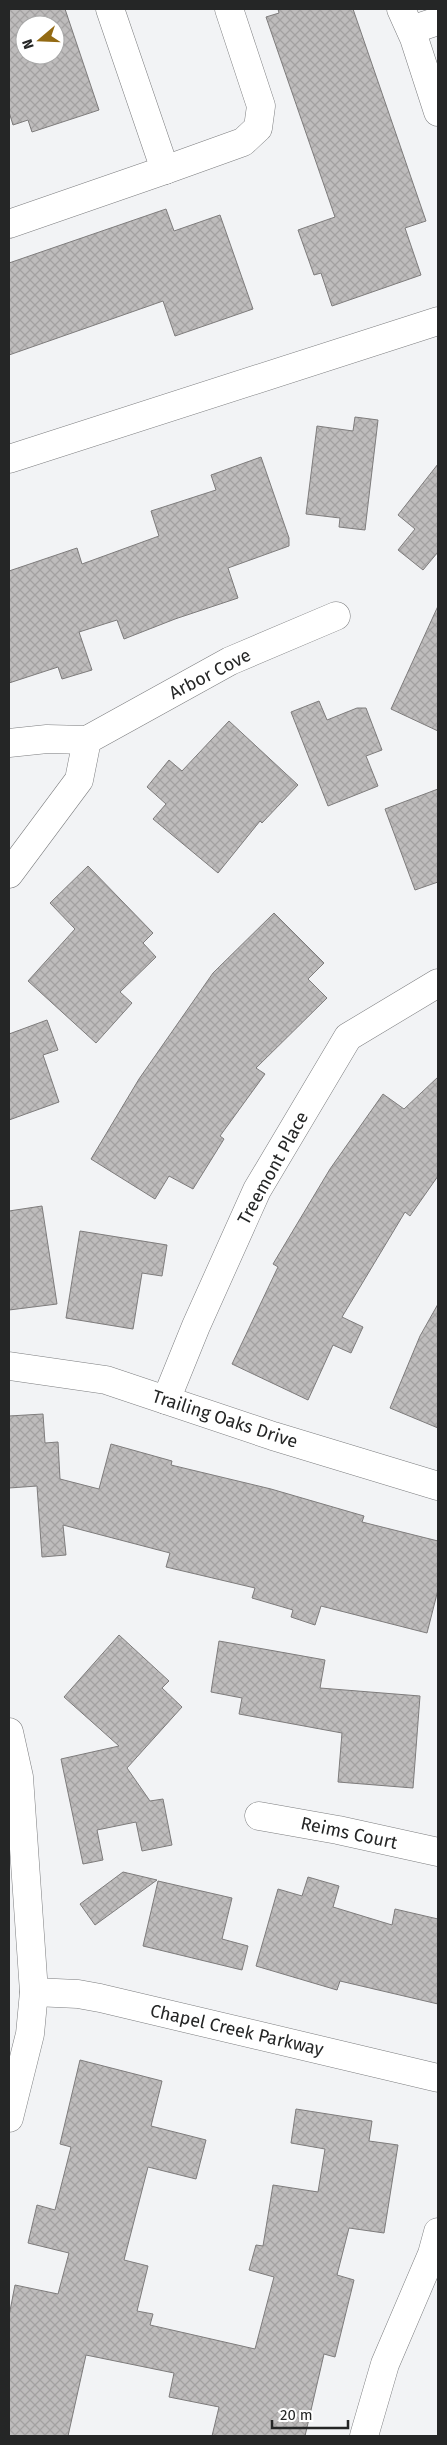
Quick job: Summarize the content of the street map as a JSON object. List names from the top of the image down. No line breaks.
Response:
{"streets":{"street":["Arbor Cove","Treemont Place","Trailing Oaks Drive","Reims Court","Chapel Creek Parkway"]},"crossings":[["Treemont Place","Trailing Oaks Drive"]],"scale_bar":"20 m","north":"left"}
